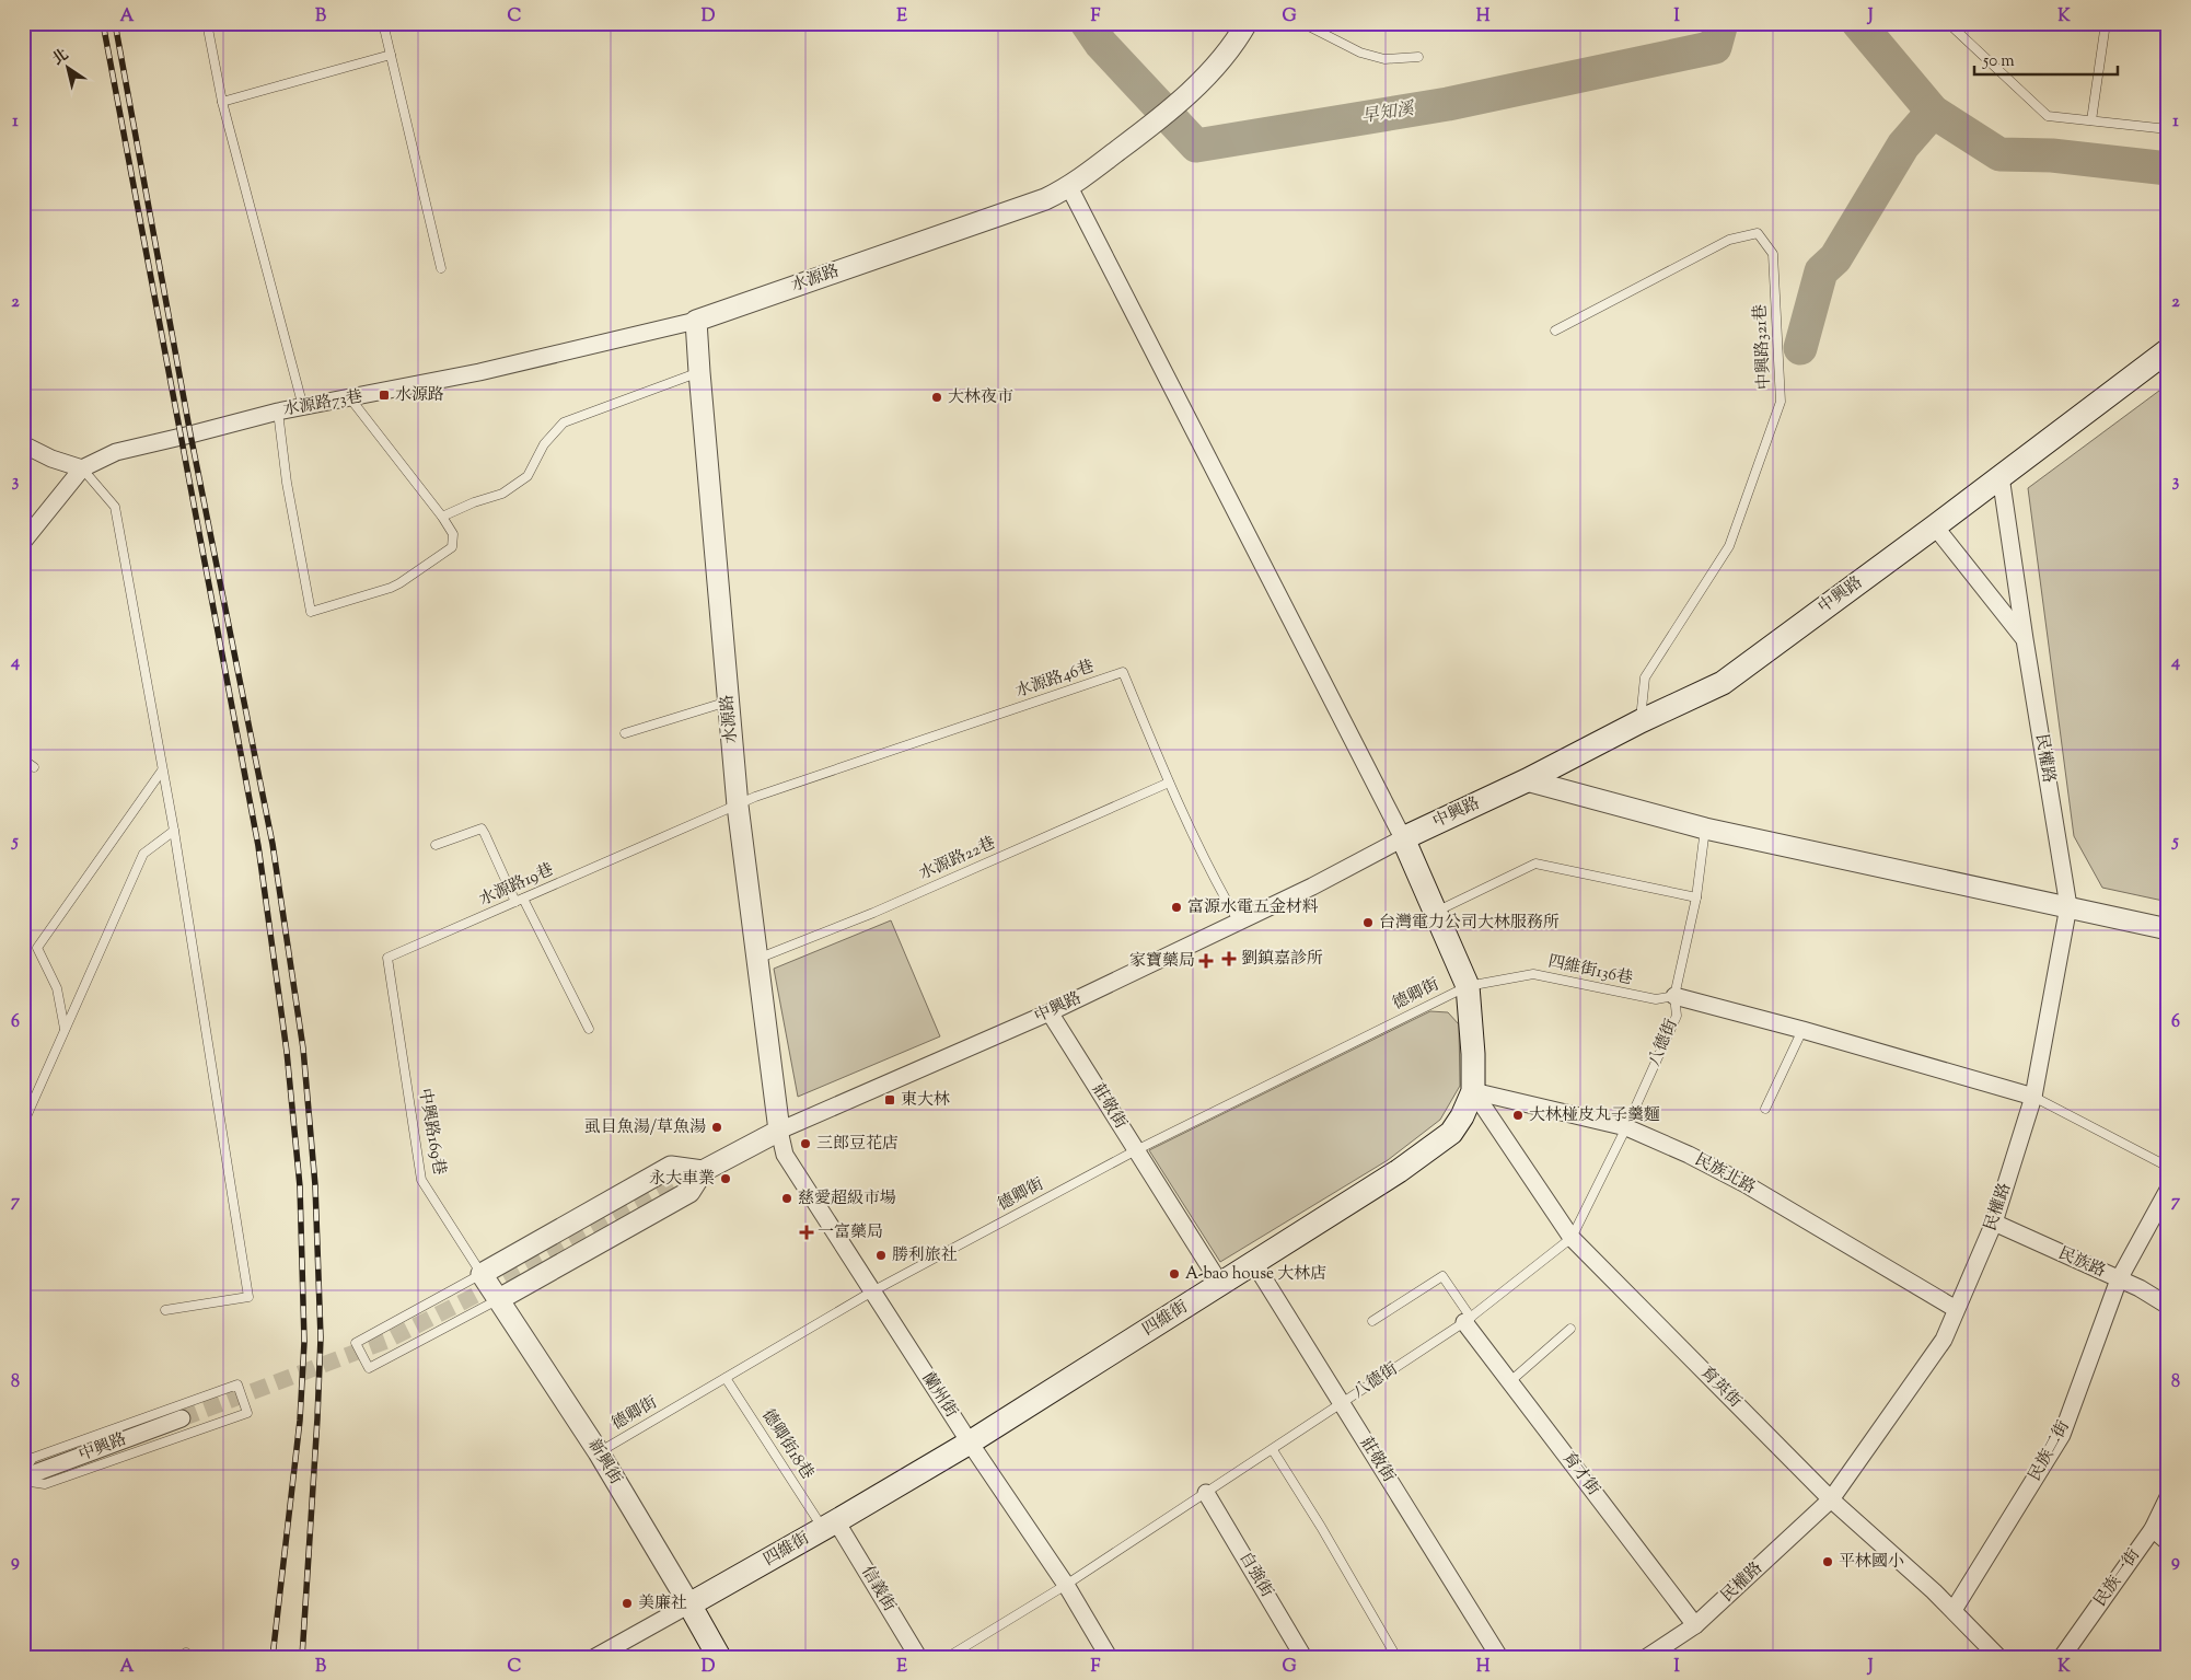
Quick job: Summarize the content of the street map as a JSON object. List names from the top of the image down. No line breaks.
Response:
{"streets":{"main road":["中興路","四維街","新興街"],"street":["水源路","水源路73巷","民權路","八德街","莊敬街","民族北路","民族路","育英街","蘭州街","民族二街","育才街","自強街","民族一街","信義街"],"lane":["中興路321巷","水源路46巷","水源路22巷","水源路19巷","四維街136巷","德卿街","中興路169巷","德卿街18巷"]},"crossings":[["水源路","水源路73巷"],["水源路","中興路"],["水源路","水源路46巷"],["水源路","水源路22巷"],["水源路","水源路19巷"],["水源路","蘭州街"],["中興路321巷","中興路"],["中興路","水源路46巷"],["中興路","民權路"],["中興路","莊敬街"],["中興路","四維街"],["中興路","蘭州街"],["水源路46巷","水源路22巷"],["水源路46巷","水源路19巷"],["民權路","八德街"],["民權路","民族北路"],["民權路","民族路"],["民權路","育英街"],["民權路","育才街"],["水源路19巷","中興路169巷"],["四維街136巷","德卿街"],["四維街136巷","八德街"],["四維街136巷","四維街"],["德卿街","莊敬街"],["德卿街","四維街"],["德卿街","蘭州街"],["德卿街","德卿街18巷"],["德卿街","新興街"],["八德街","莊敬街"],["八德街","民族北路"],["八德街","育英街"],["八德街","蘭州街"],["八德街","育才街"],["八德街","自強街"],["莊敬街","四維街"],["中興路169巷","新興街"],["民族北路","四維街"],["民族北路","育英街"],["民族路","民族二街"],["四維街","育英街"],["四維街","蘭州街"],["四維街","德卿街18巷"],["四維街","新興街"],["四維街","信義街"],["育英街","民族二街"],["德卿街18巷","信義街"]],"water":["早知溪"],"places":{"transit":["水源路","東大林"],"other":["大林夜市","富源水電五金材料","台灣電力公司大林服務所","大林椪皮丸子羹麵","虱目魚湯/草魚湯","三郎豆花店","永大車業","慈愛超級市場","勝利旅社","A-bao house 大林店","平林國小","美廉社"],"health":["劉鎮嘉診所","家寶藥局","一富藥局"]},"scale_bar":"50 m","north":"top left","grid":{"columns":["A","B","C","D","E","F","G","H","I","J","K"],"rows":["1","2","3","4","5","6","7","8","9"]}}
